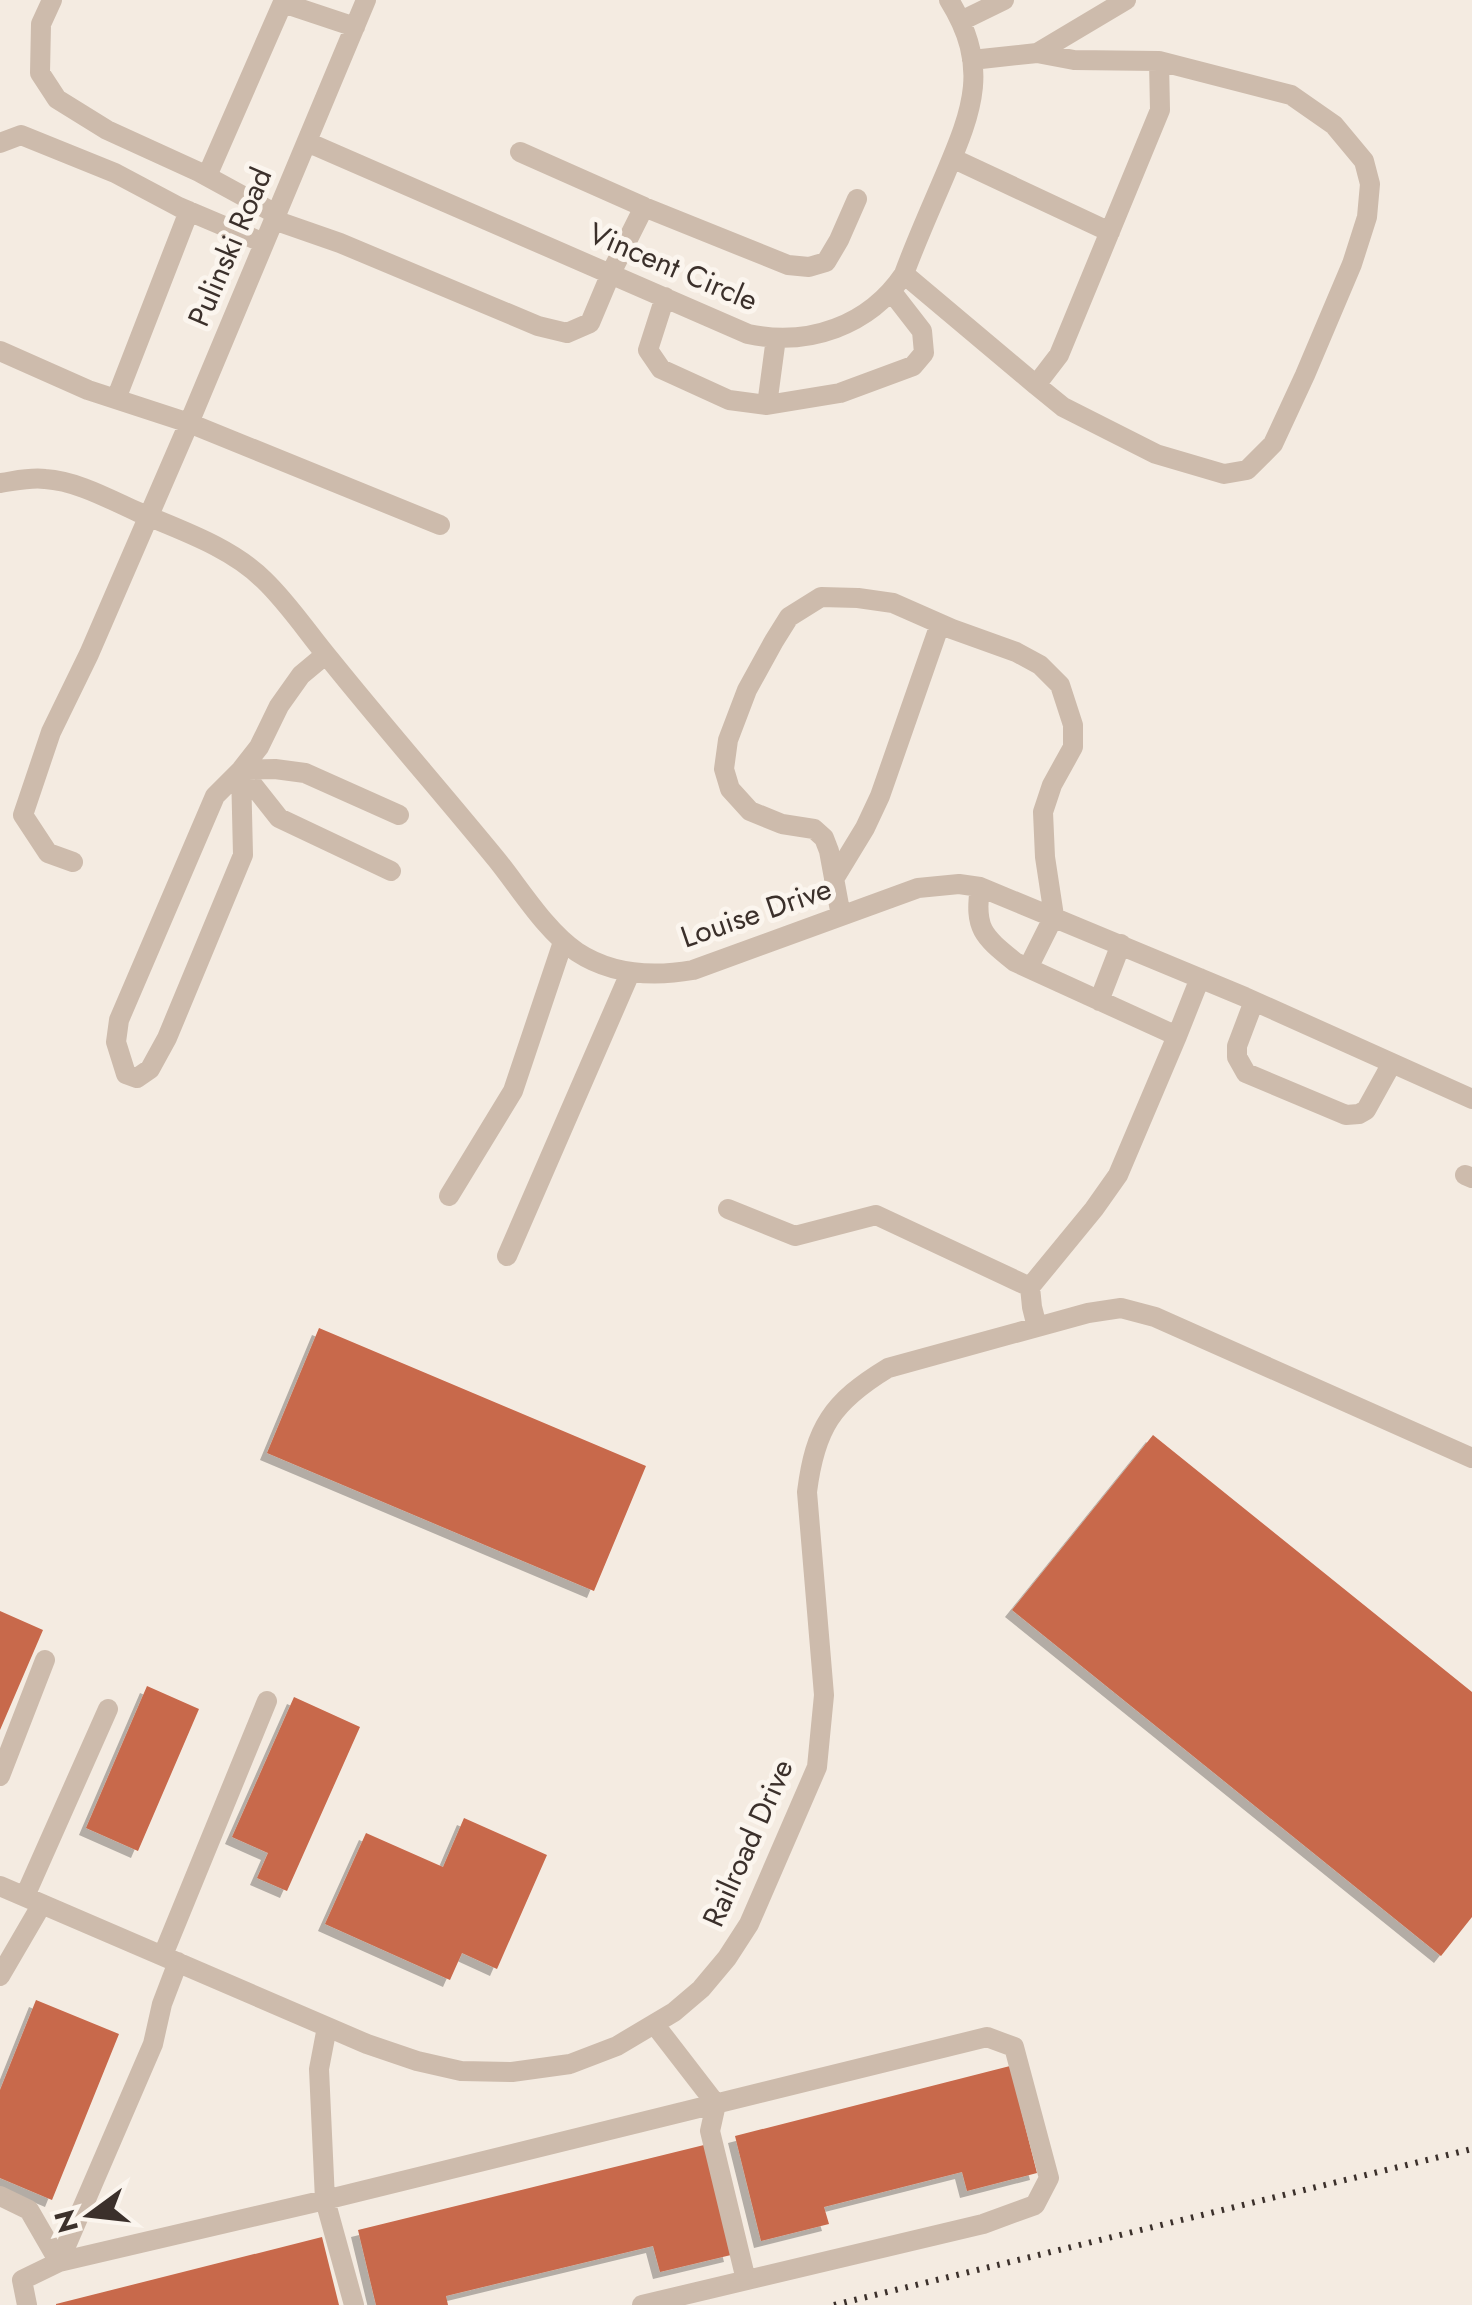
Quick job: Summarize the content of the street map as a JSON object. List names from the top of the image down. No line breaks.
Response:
{"streets":{"street":["Pulinski Road","Vincent Circle","Louise Drive","Railroad Drive"]},"crossings":[["Pulinski Road","Vincent Circle"],["Pulinski Road","Louise Drive"]],"north":"left"}
